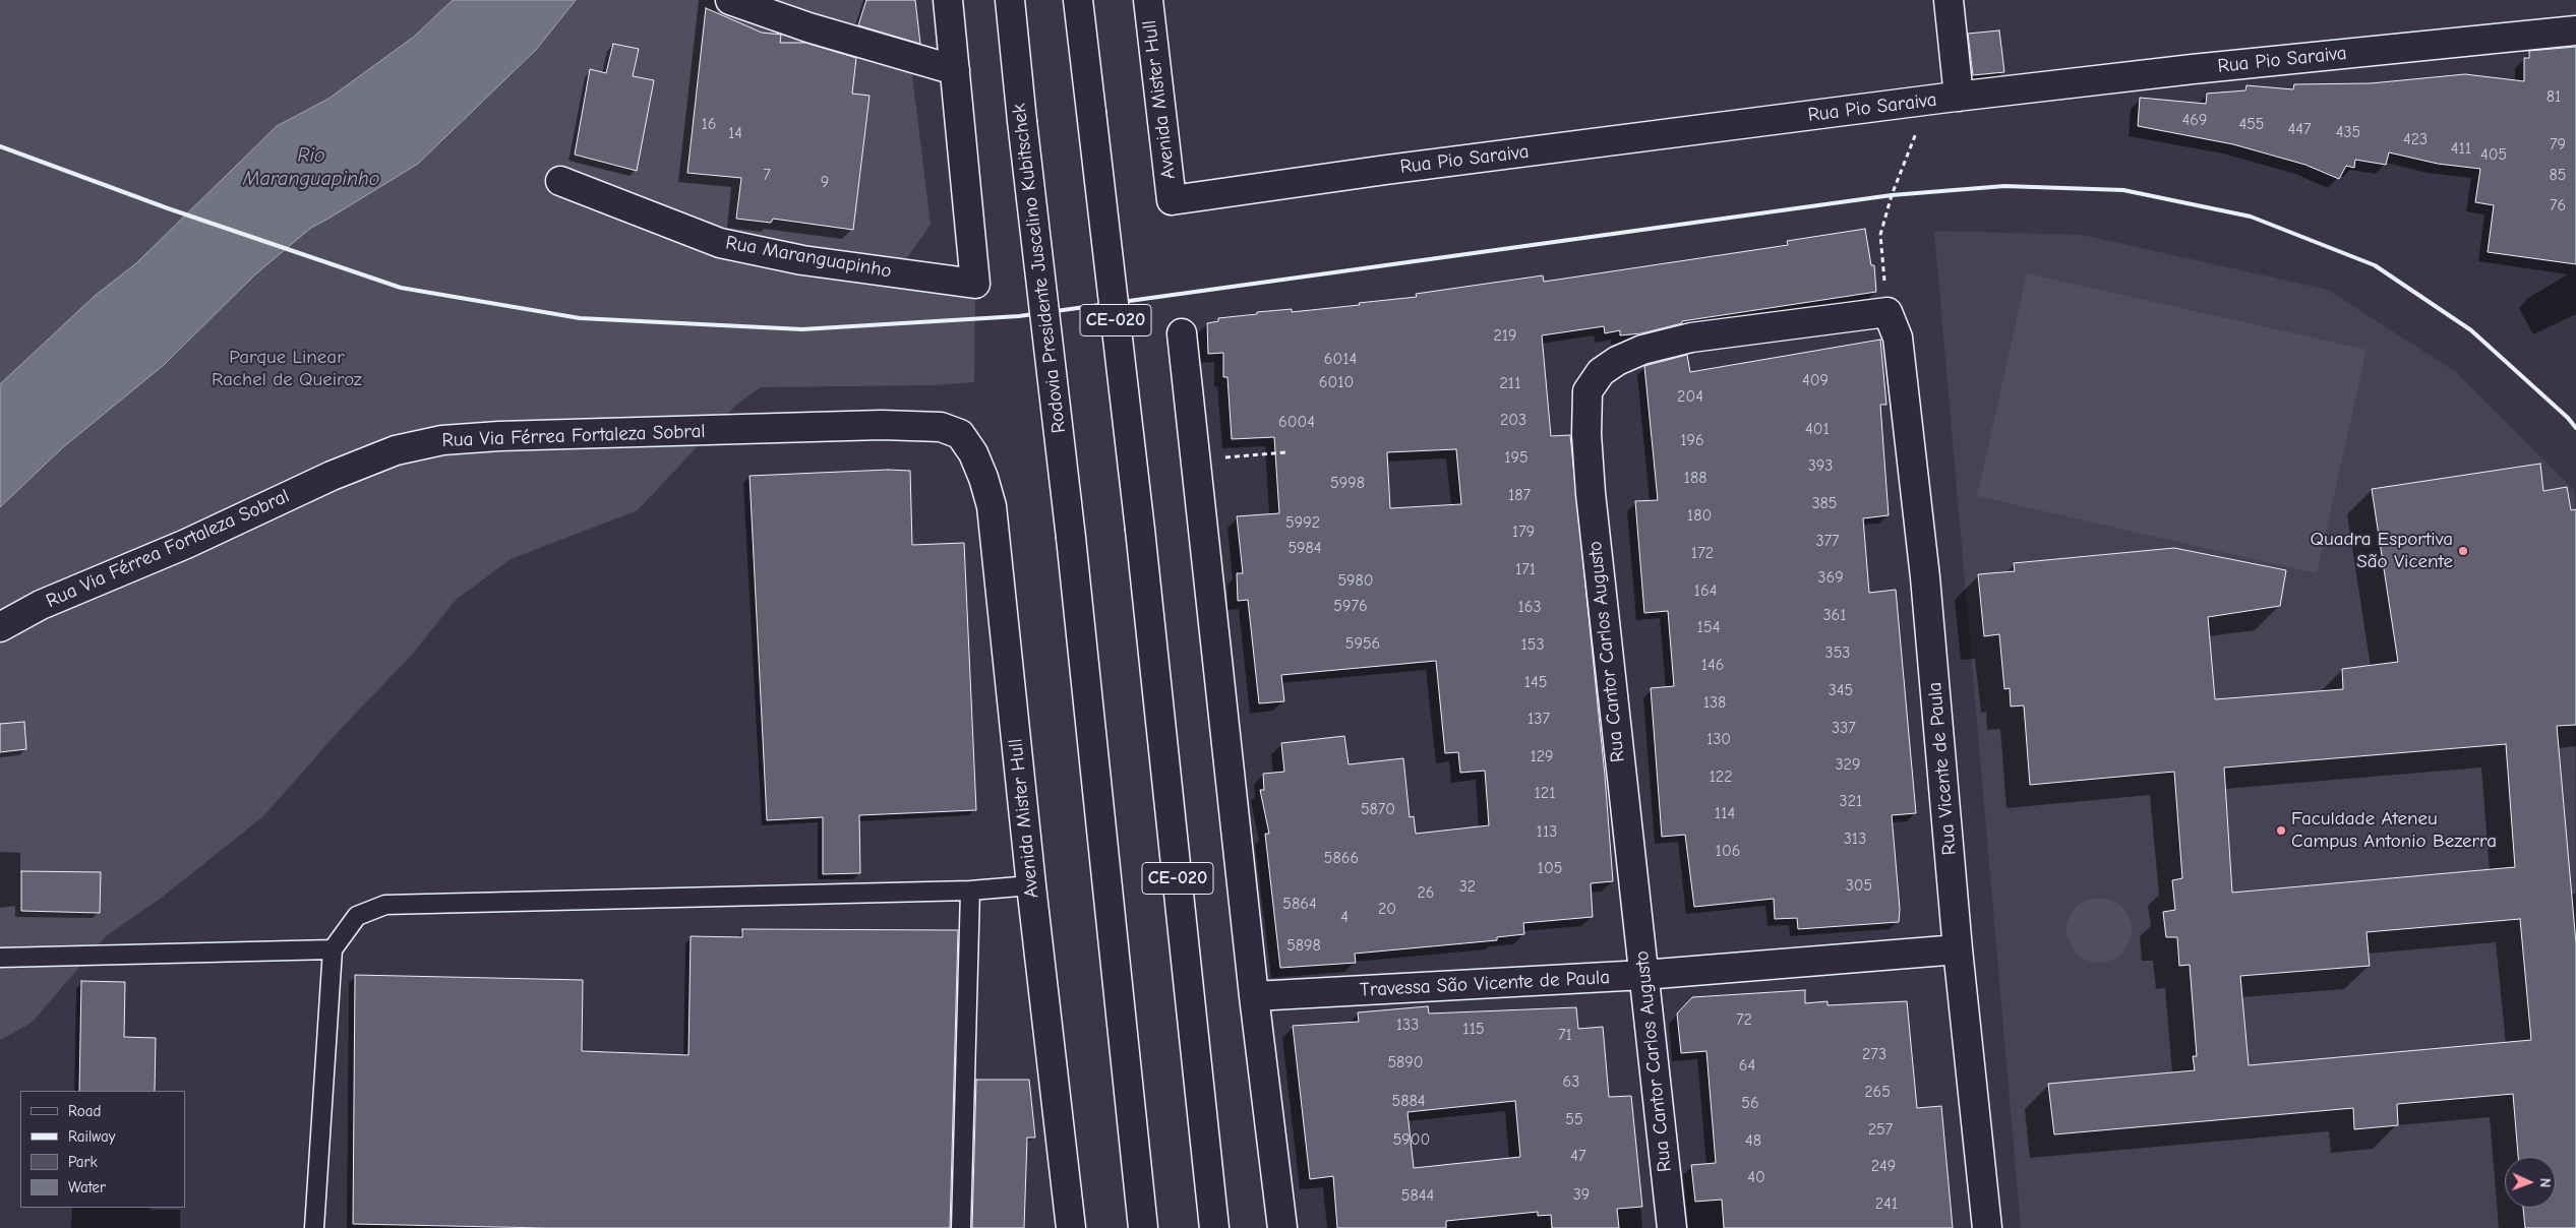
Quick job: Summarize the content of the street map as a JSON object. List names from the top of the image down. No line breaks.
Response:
{"streets":{"main road":["Rua Pio Saraiva","Avenida Mister Hull","Rua Maranguapinho","Rodovia Presidente Juscelino Kubitschek","CE-020","Rua Via Férrea Fortaleza Sobral","Rua Cantor Carlos Augusto","Rua Vicente de Paula","Travessa São Vicente de Paula"]},"crossings":[["Rua Pio Saraiva","Avenida Mister Hull"],["Avenida Mister Hull","Rua Via Férrea Fortaleza Sobral"],["Rua Cantor Carlos Augusto","Rua Vicente de Paula"],["Rua Cantor Carlos Augusto","Travessa São Vicente de Paula"],["Rua Vicente de Paula","Travessa São Vicente de Paula"]],"water":["Rio Maranguapinho"],"parks":["Parque Linear Rachel de Queiroz"],"places":["Quadra Esportiva São Vicente","Faculdade Ateneu Campus Antonio Bezerra"],"house_numbers":["81","469","16","455","447","435","14","423","79","411","405","7","85","9","76","219","6014","409","6010","211","204","203","6004","401","196","195","393","188","5998","187","385","180","5992","179","377","5984","172","171","369","5980","164","5976","163","361","154","5956","153","353","146","145","345","138","137","337","130","129","329","122","121","321","5870","114","113","313","106","5866","105","305","32","26","5864","20","4","5898","72","133","115","71","273","5890","64","63","265","5884","56","55","257","5900","48","47","249","40","39","5844","241"],"legend":["Road","Railway","Park","Water"],"north":"right"}
